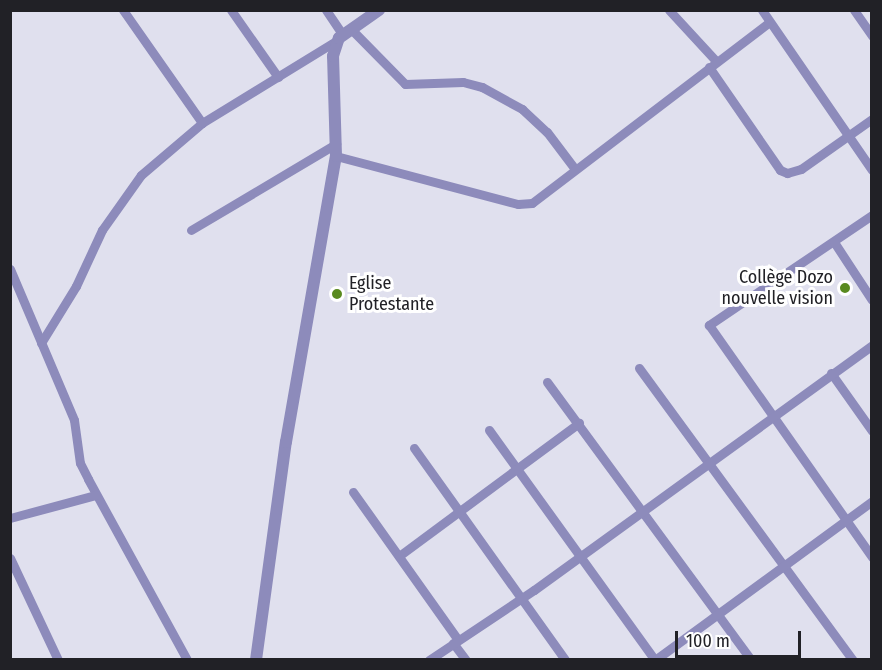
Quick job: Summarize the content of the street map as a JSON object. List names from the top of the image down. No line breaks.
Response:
{"places":["Collège Dozo nouvelle vision","Eglise Protestante"],"scale_bar":"100 m"}
